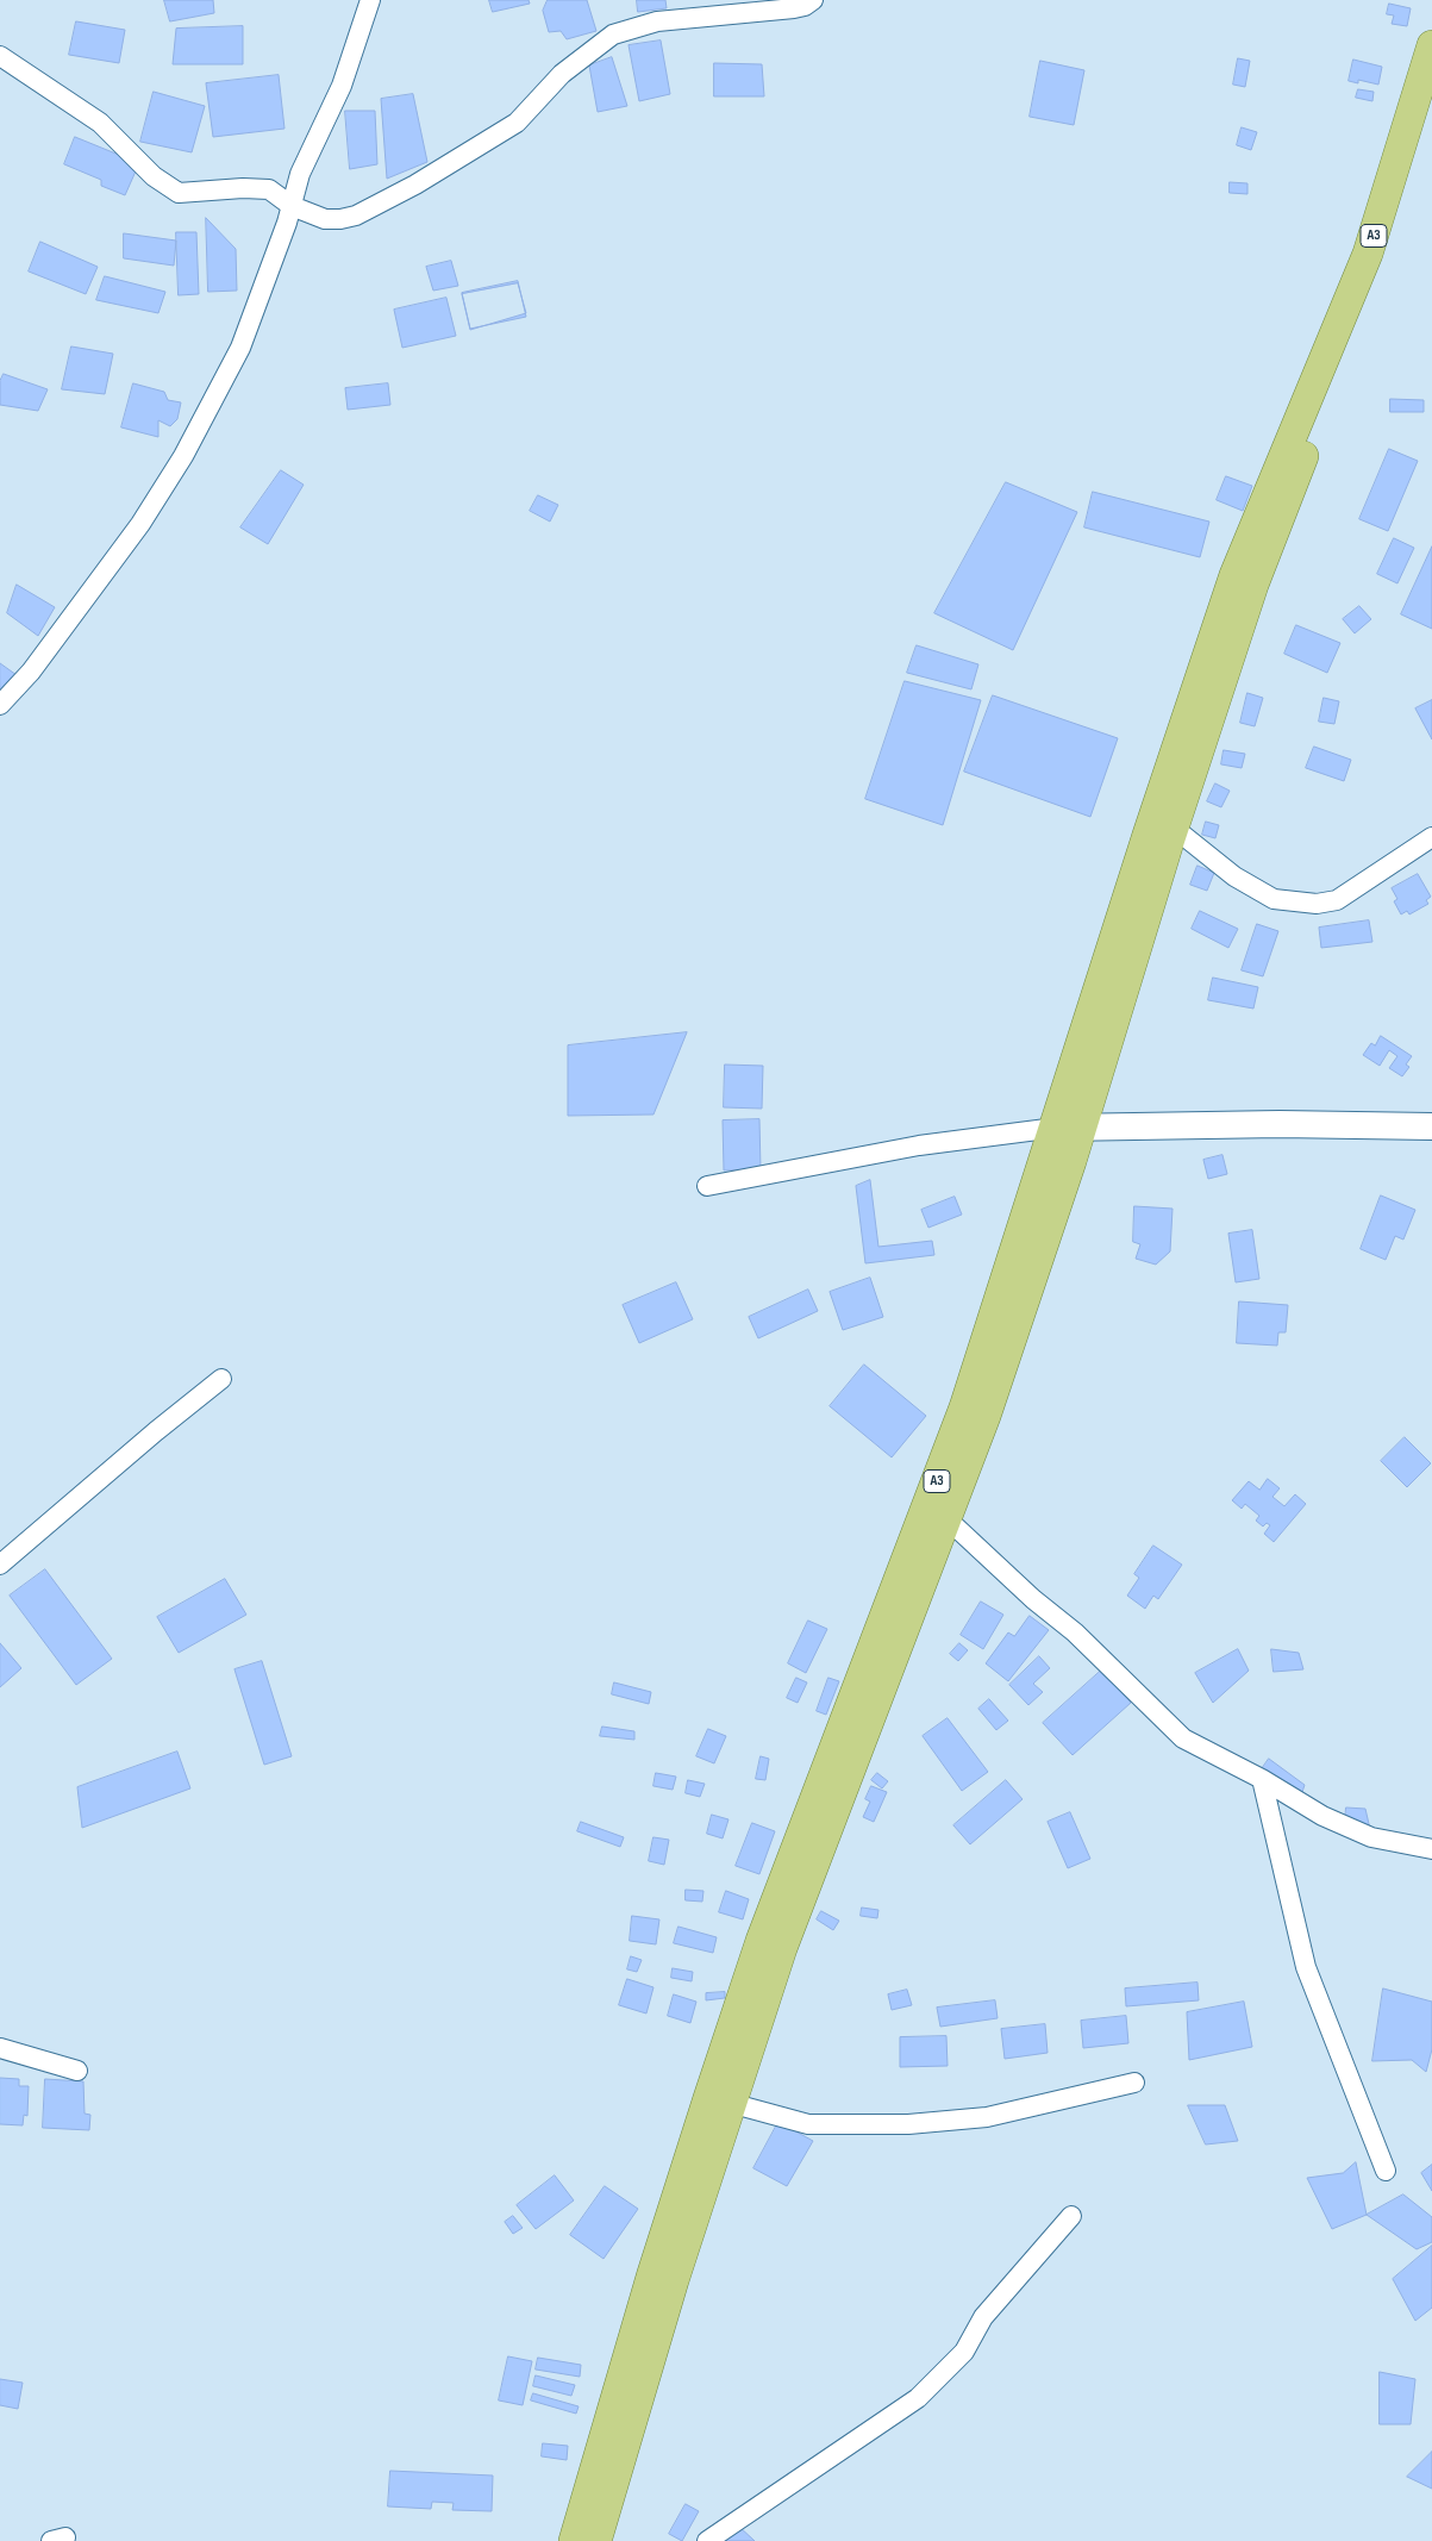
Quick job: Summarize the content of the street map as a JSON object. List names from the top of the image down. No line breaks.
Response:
{"streets":{"main road":["A3"]}}
